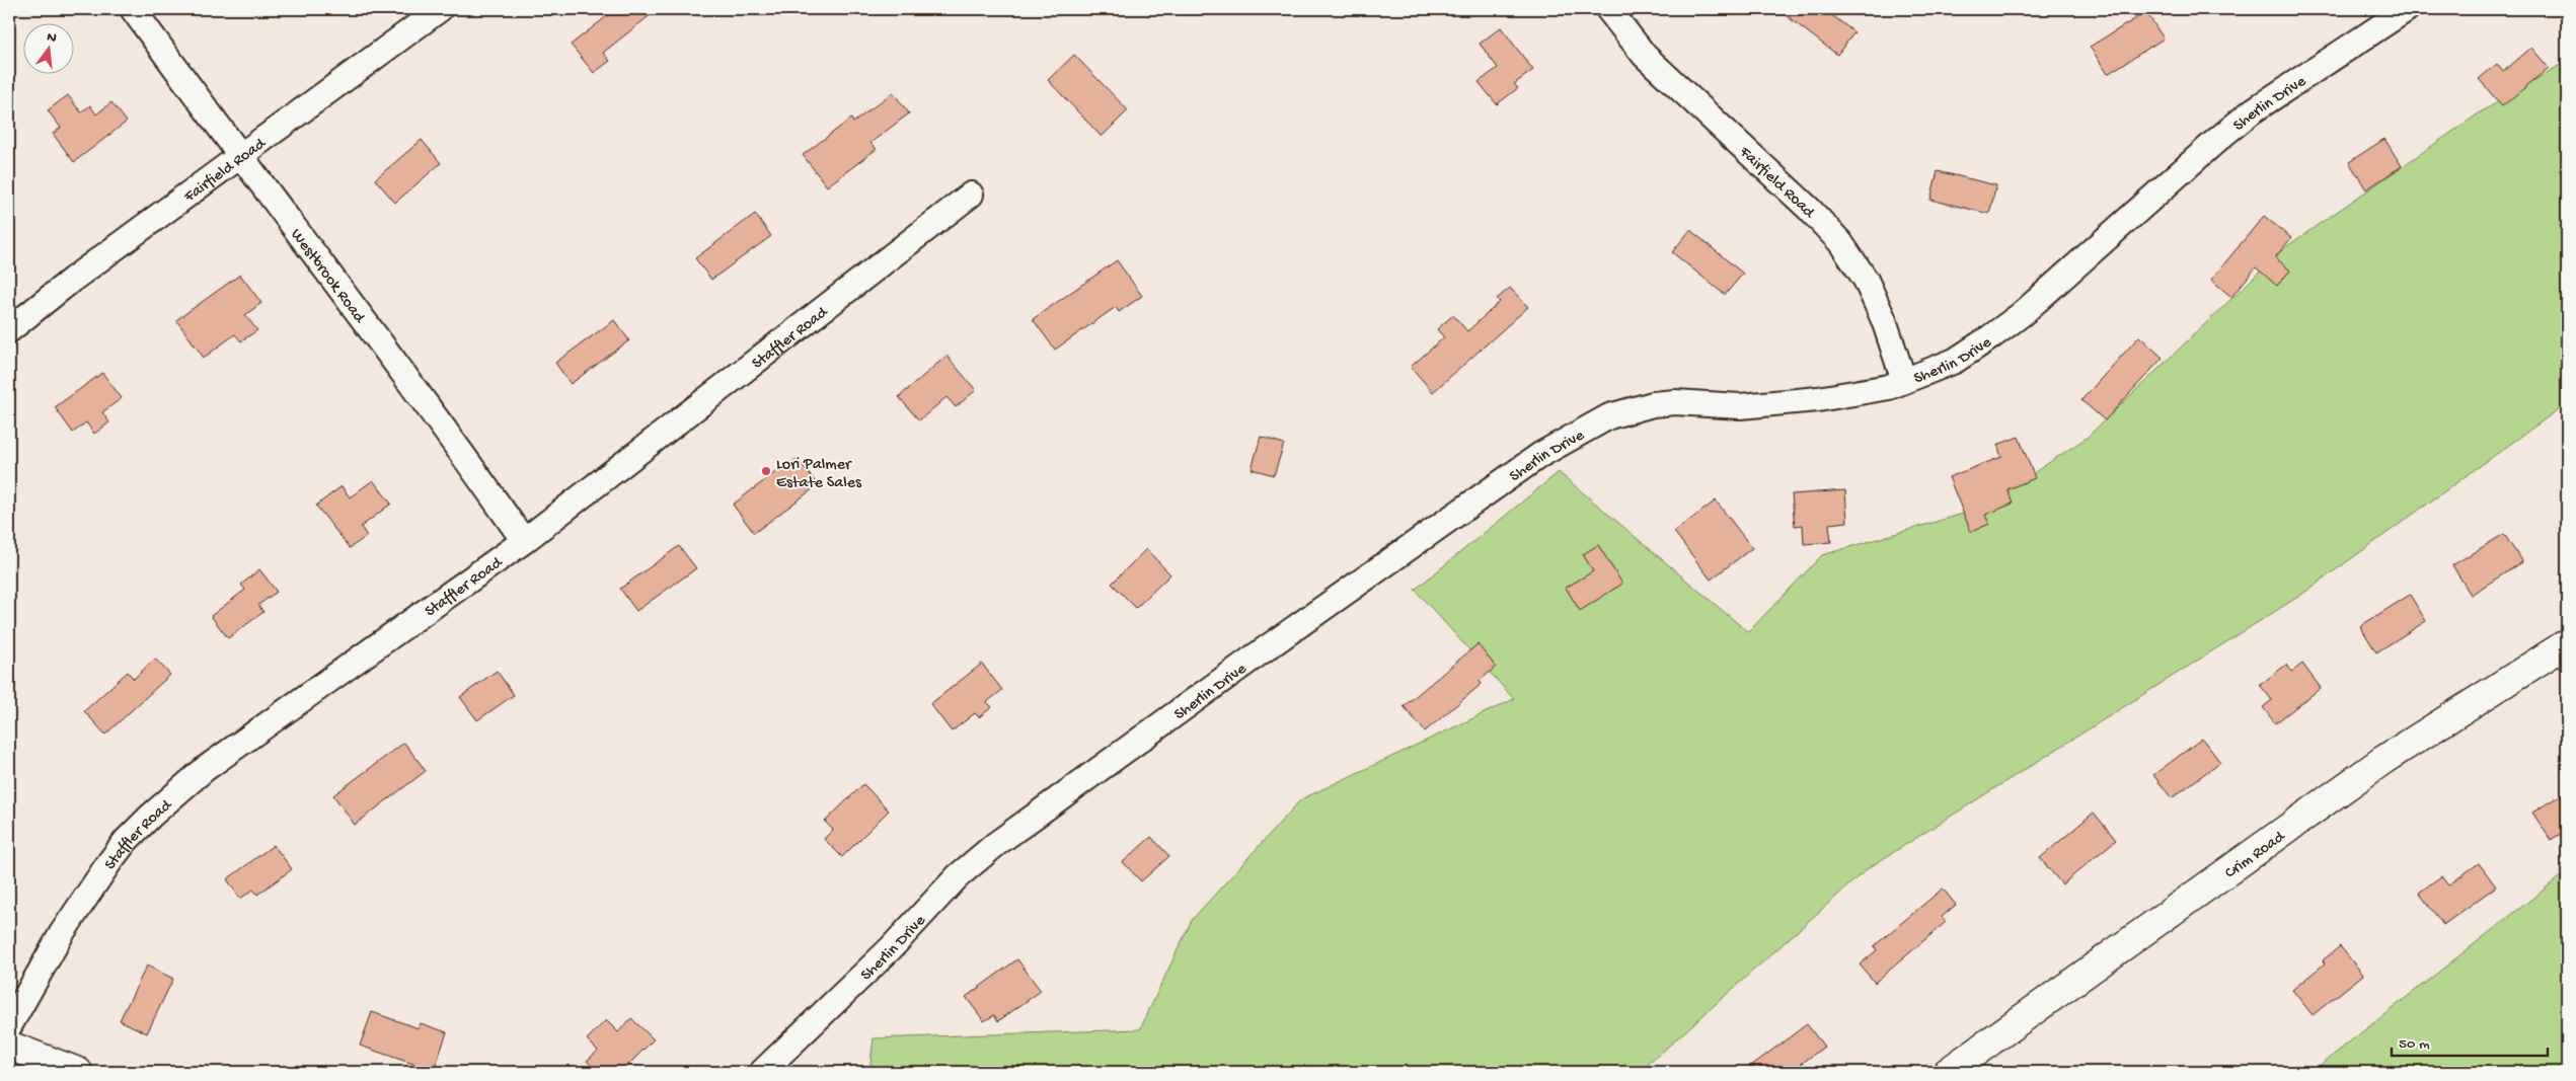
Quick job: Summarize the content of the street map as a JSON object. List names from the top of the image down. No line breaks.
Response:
{"streets":{"street":["Sherlin Drive","Fairfield Road","Westbrook Road","Staffler Road","Crim Road"]},"crossings":[["Sherlin Drive","Fairfield Road"],["Fairfield Road","Westbrook Road"],["Westbrook Road","Staffler Road"]],"places":["Lori Palmer Estate Sales"],"scale_bar":"50 m","north":"top"}
